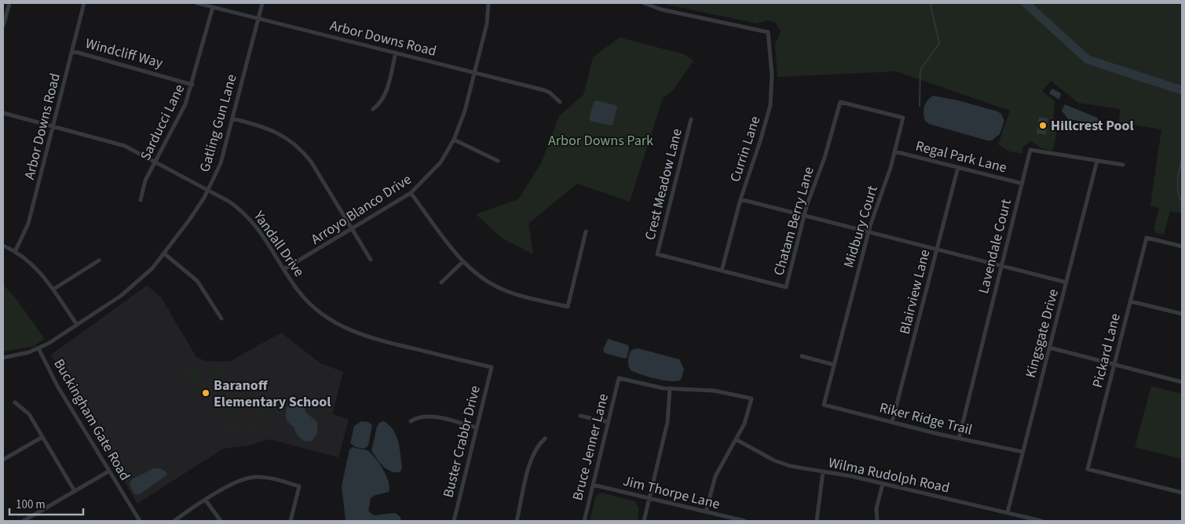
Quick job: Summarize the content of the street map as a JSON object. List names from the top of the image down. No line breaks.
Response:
{"streets":{"street":["Arbor Downs Road","Windcliff Way","Sarducci Lane","Gatling Gun Lane","Currin Lane","Regal Park Lane","Crest Meadow Lane","Arroyo Blanco Drive","Chatam Berry Lane","Midbury Court","Yandall Drive","Lavendale Court","Blairview Lane","Kingsgate Drive","Pickard Lane","Riker Ridge Trail","Buckingham Gate Road","Buster Crabbr Drive","Bruce Jenner Lane","Wilma Rudolph Road","Jim Thorpe Lane"]},"crossings":[["Arbor Downs Road","Windcliff Way"],["Arbor Downs Road","Sarducci Lane"],["Arbor Downs Road","Gatling Gun Lane"],["Arbor Downs Road","Arroyo Blanco Drive"],["Arbor Downs Road","Yandall Drive"],["Windcliff Way","Sarducci Lane"],["Sarducci Lane","Yandall Drive"],["Gatling Gun Lane","Yandall Drive"],["Gatling Gun Lane","Buckingham Gate Road"],["Currin Lane","Chatam Berry Lane"],["Regal Park Lane","Midbury Court"],["Regal Park Lane","Lavendale Court"],["Regal Park Lane","Blairview Lane"],["Crest Meadow Lane","Chatam Berry Lane"],["Arroyo Blanco Drive","Yandall Drive"],["Chatam Berry Lane","Midbury Court"],["Midbury Court","Riker Ridge Trail"],["Yandall Drive","Buster Crabbr Drive"],["Lavendale Court","Kingsgate Drive"],["Lavendale Court","Riker Ridge Trail"],["Blairview Lane","Riker Ridge Trail"],["Kingsgate Drive","Riker Ridge Trail"],["Kingsgate Drive","Wilma Rudolph Road"],["Bruce Jenner Lane","Jim Thorpe Lane"]],"parks":["Arbor Downs Park"],"places":["Hillcrest Pool","Baranoff Elementary School"],"scale_bar":"100 m"}
